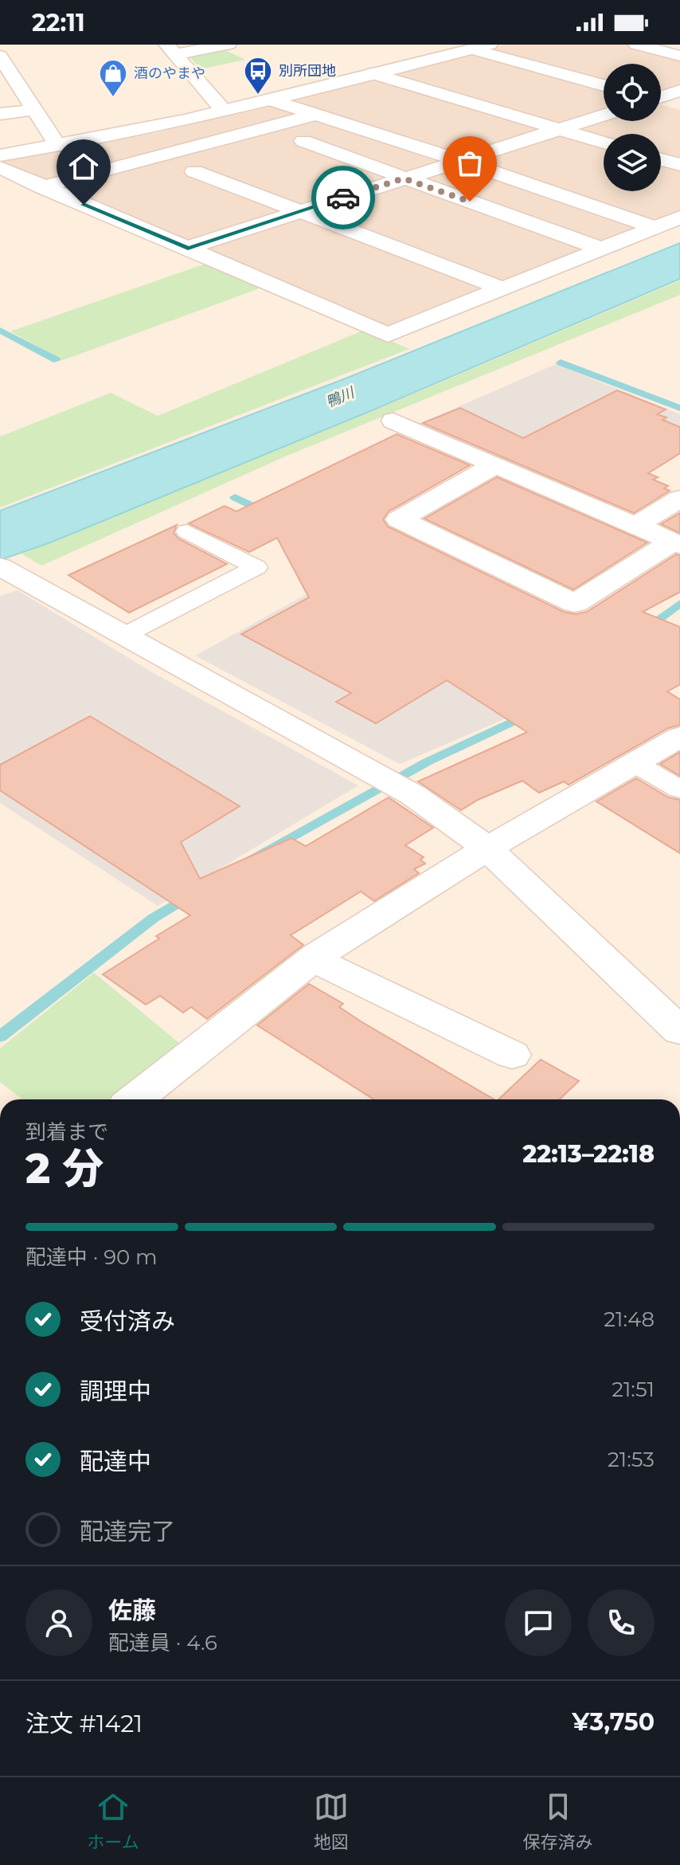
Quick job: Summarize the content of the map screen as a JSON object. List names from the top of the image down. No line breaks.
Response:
{"water":["鴨川"],"places":{"bus stop":["別所団地"],"shop":["酒のやまや"]},"page":{"status":"22:11","heading":["2 分","到着まで","22:13–22:18"],"panel":["佐藤","配達員 · 4.6","注文 #1421","¥3,750"],"bar":"配達中 · 90 m","list":[["受付済み","21:48"],["調理中","21:51"],["配達中","21:53"],"配達完了"],"tabs":["ホーム","地図","保存済み"]}}
